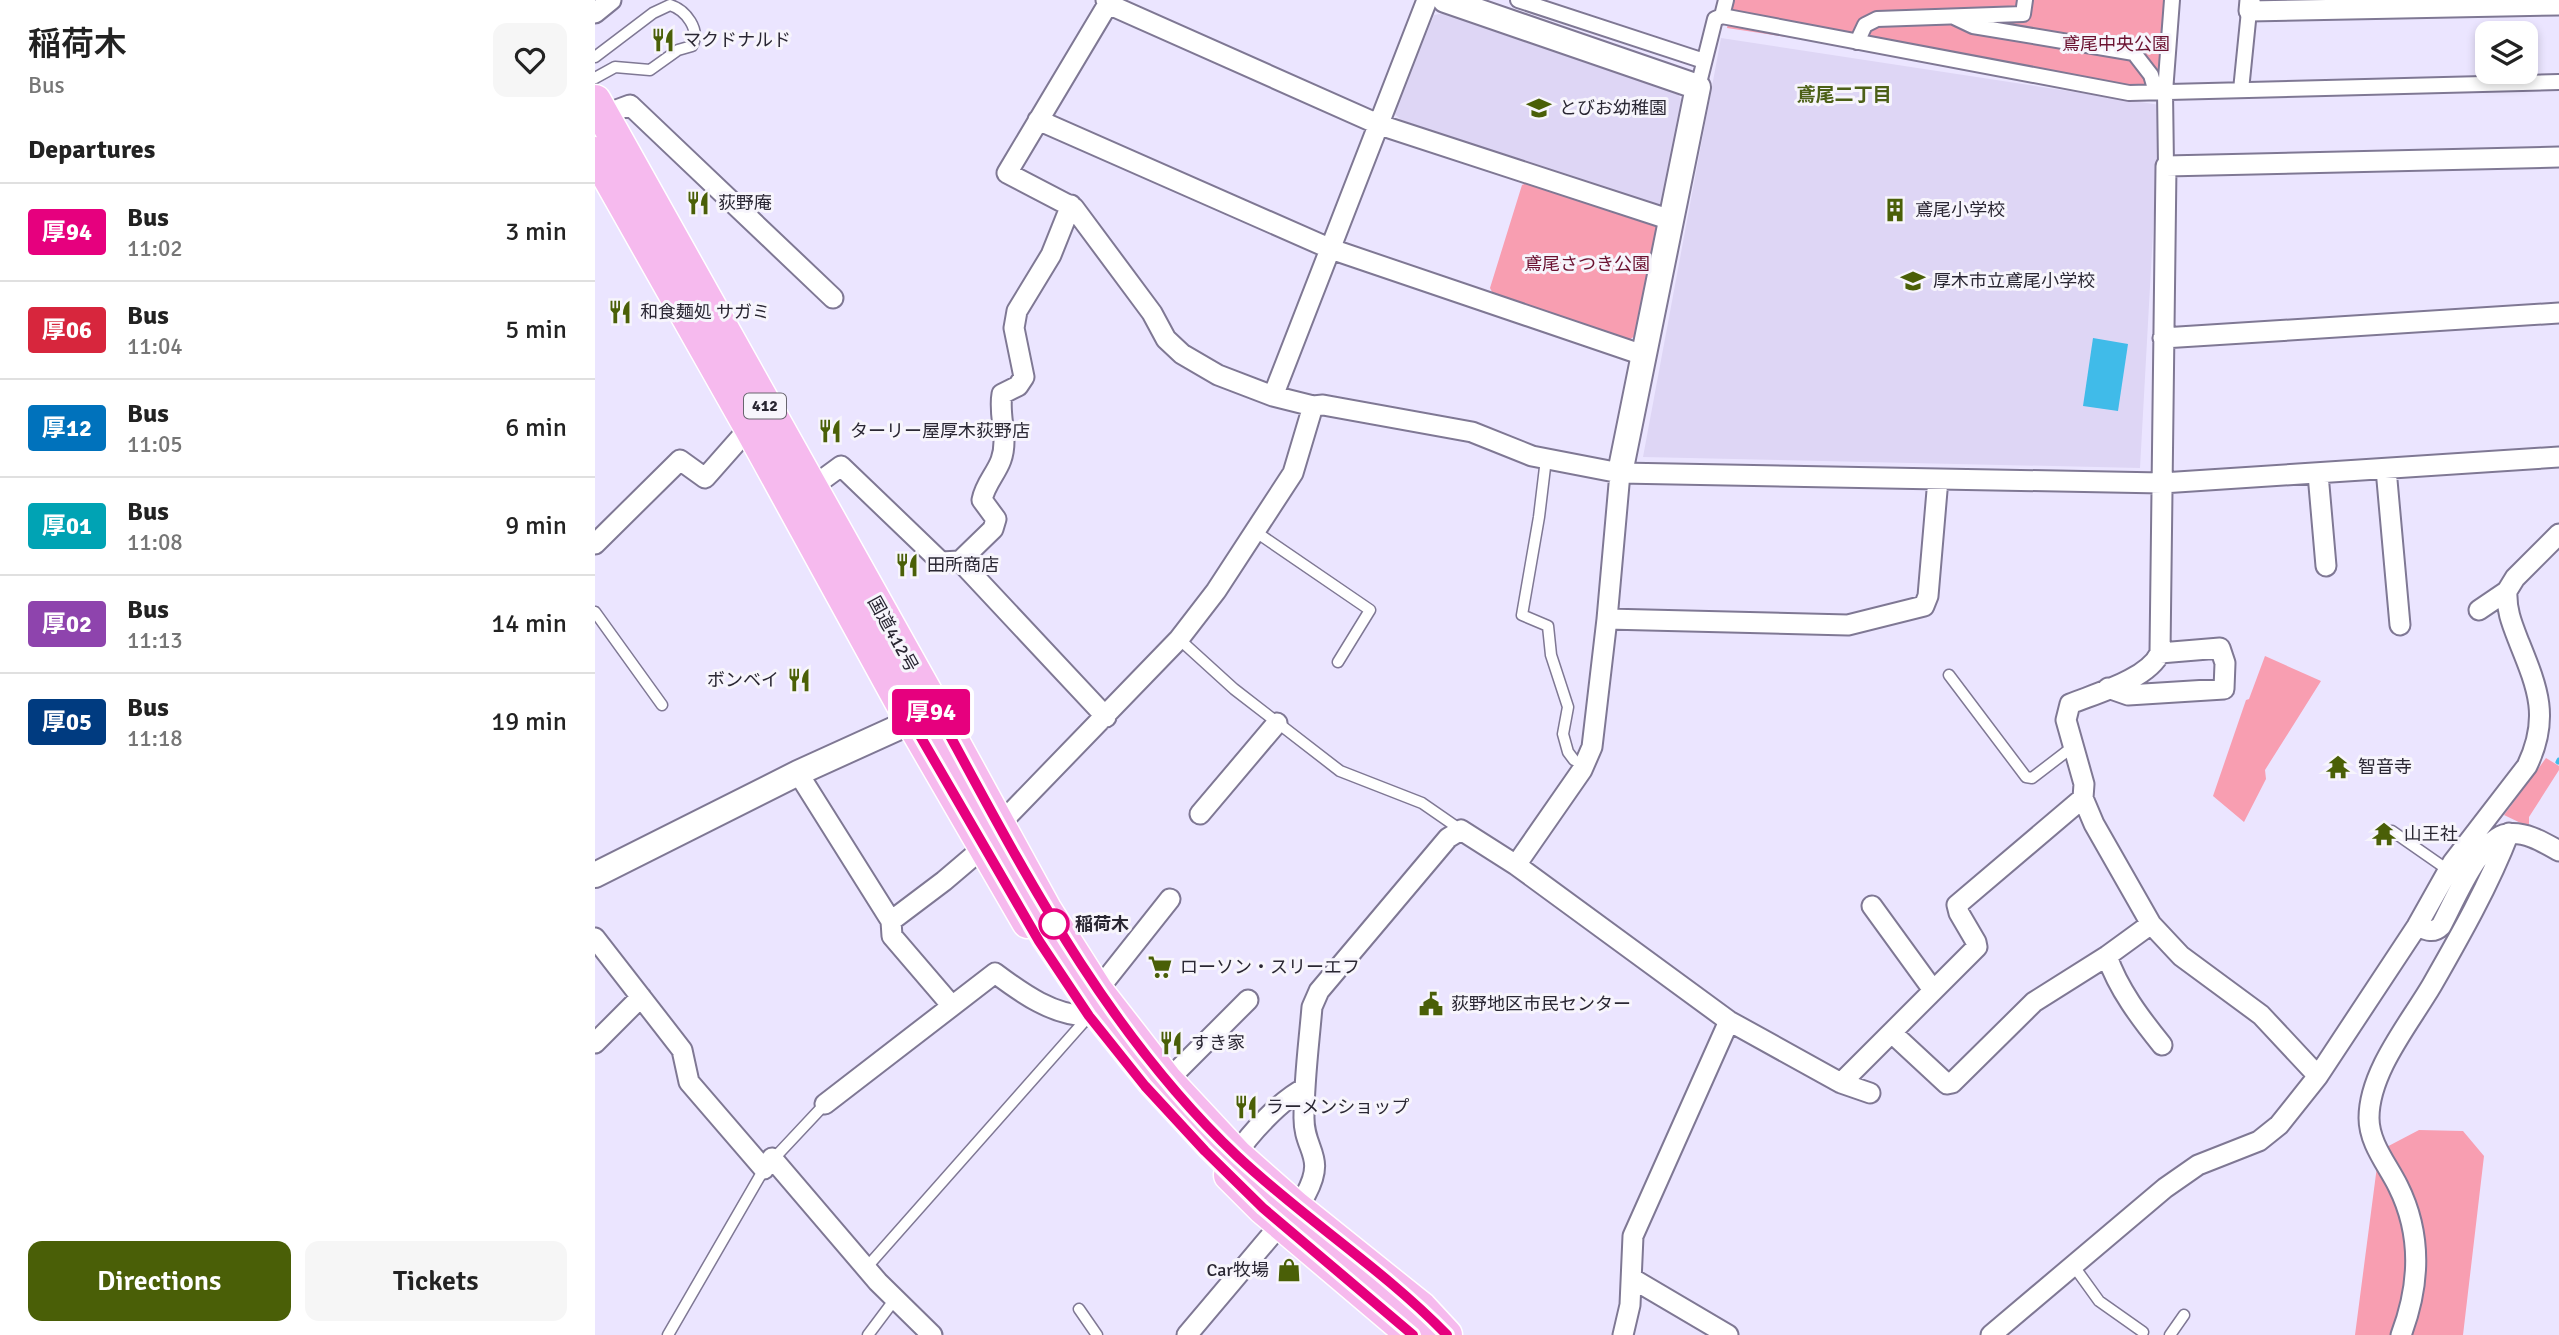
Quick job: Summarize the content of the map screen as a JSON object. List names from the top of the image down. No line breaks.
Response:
{"streets":{"highway":["412","国道412号"]},"districts":["鳶尾二丁目"],"parks":["鳶尾中央公園","鳶尾さつき公園"],"places":{"restaurant":["マクドナルド","荻野庵","和食麺処 サガミ","ターリー屋厚木荻野店","田所商店","ボンベイ","すき家","ラーメンショップ"],"school or university":["とびお幼稚園","厚木市立鳶尾小学校"],"building":["鳶尾小学校"],"temple":["智音寺","山王社"],"other":["稲荷木"],"supermarket":["ローソン・スリーエフ"],"public building":["荻野地区市民センター"],"shop":["Car牧場"]},"lines":["bus line 厚94"],"page":{"heading":[["稲荷木","Bus"],"Departures"],"on_map":"厚94","list":[{"mark":"厚94","name":"Bus","note":"11:02","value":"3 min"},{"mark":"厚06","name":"Bus","note":"11:04","value":"5 min"},{"mark":"厚12","name":"Bus","note":"11:05","value":"6 min"},{"mark":"厚01","name":"Bus","note":"11:08","value":"9 min"},{"mark":"厚02","name":"Bus","note":"11:13","value":"14 min"},{"mark":"厚05","name":"Bus","note":"11:18","value":"19 min"}],"buttons":["Directions","Tickets"]}}
